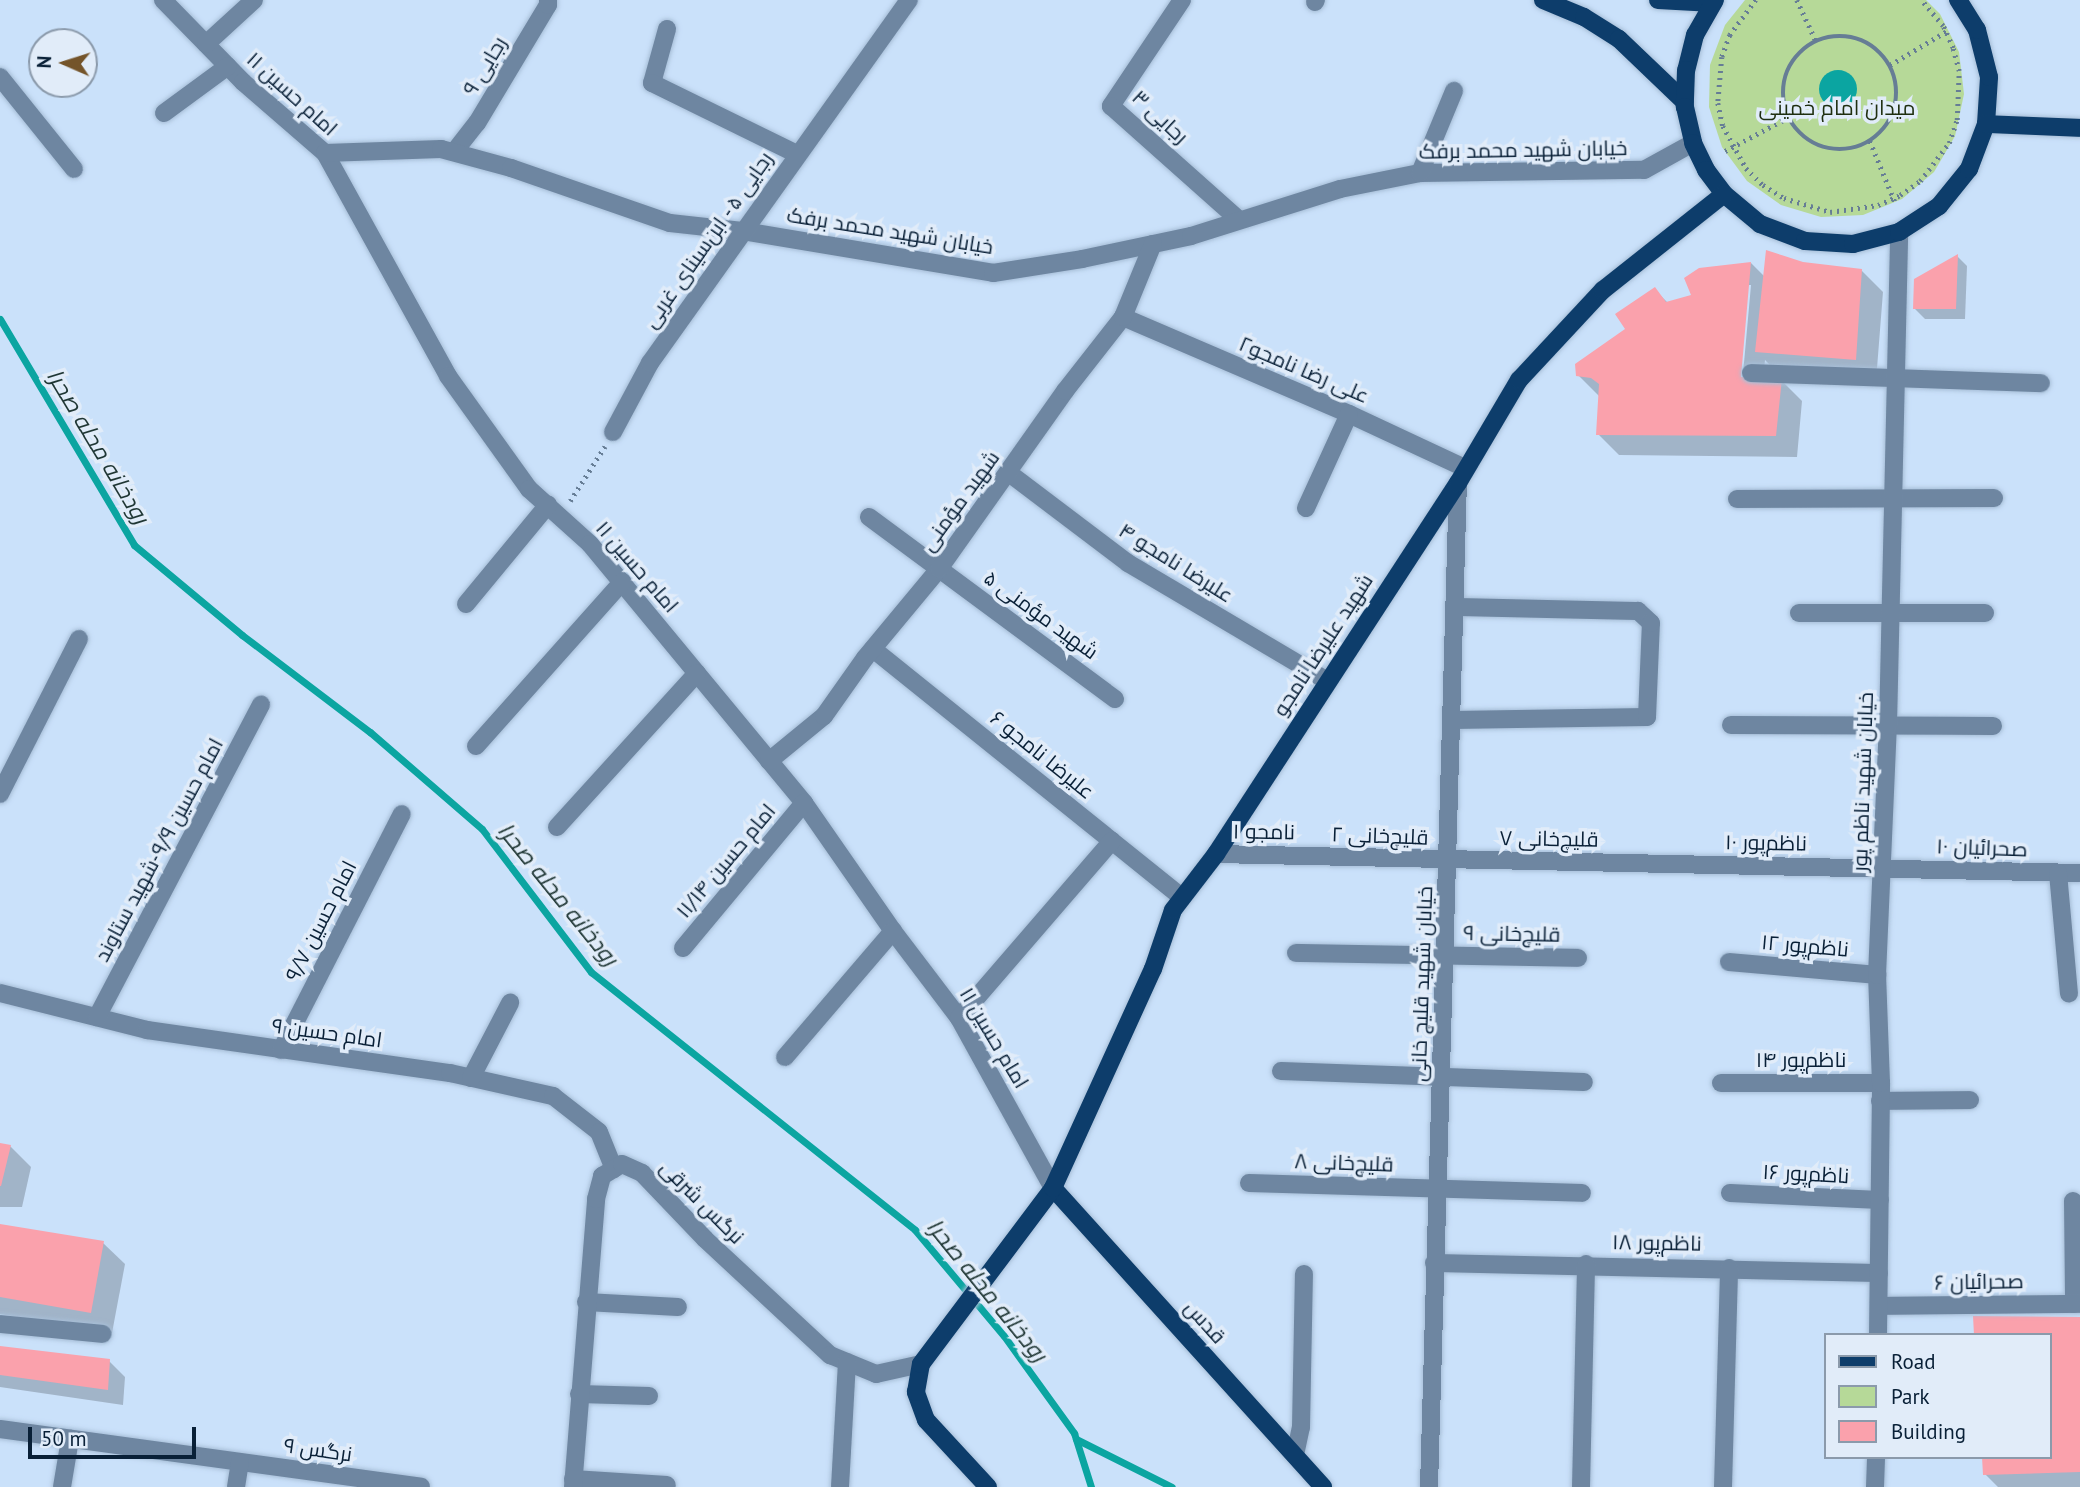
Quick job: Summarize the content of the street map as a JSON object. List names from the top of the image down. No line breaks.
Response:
{"streets":{"main road":["شهید علیرضا نامجو","قدس"],"street":["رجایی ۹","امام حسین ۱۱","رجایی ۳","خیابان شهید محمد برفک","رجایی ۵ - ابن‌سینای غربی","علی رضا نامجو۲","شهید مؤمنی","علیرضا نامجو ۴","شهید مؤمنی ۵","علیرضا نامجو ۶","خیابان شهید ناظم پور","نامجو ۱","قلیچ‌خانی ۲","قلیچ‌خانی ۷","ناظم‌پور ۱۰","صحرائیان ۱۰","امام حسین ۹/۹-شهید ستاوند","امام حسین ۱۱/۱۴","امام حسین ۹/۷","قلیچ‌خانی ۹","ناظم‌پور ۱۲","خیابان شهید قلیچ خانی","امام حسین ۹","ناظم‌پور ۱۴","قلیچ‌خانی ۸","ناظم‌پور ۱۶","نرگس شرقی","ناظم‌پور ۱۸","صحرائیان ۶","نرگس ۹"]},"crossings":[["رجایی ۹","خیابان شهید محمد برفک"],["امام حسین ۱۱","خیابان شهید محمد برفک"],["امام حسین ۱۱","شهید مؤمنی"],["امام حسین ۱۱","شهید علیرضا نامجو"],["امام حسین ۱۱","امام حسین ۱۱/۱۴"],["امام حسین ۱۱","قدس"],["رجایی ۳","خیابان شهید محمد برفک"],["خیابان شهید محمد برفک","رجایی ۵ - ابن‌سینای غربی"],["خیابان شهید محمد برفک","شهید مؤمنی"],["علی رضا نامجو۲","شهید مؤمنی"],["علی رضا نامجو۲","شهید علیرضا نامجو"],["علی رضا نامجو۲","خیابان شهید قلیچ خانی"],["شهید مؤمنی","علیرضا نامجو ۴"],["شهید مؤمنی","شهید مؤمنی ۵"],["شهید مؤمنی","علیرضا نامجو ۶"],["علیرضا نامجو ۴","شهید علیرضا نامجو"],["شهید علیرضا نامجو","علیرضا نامجو ۶"],["شهید علیرضا نامجو","نامجو ۱"],["شهید علیرضا نامجو","خیابان شهید قلیچ خانی"],["شهید علیرضا نامجو","نرگس شرقی"],["شهید علیرضا نامجو","قدس"],["خیابان شهید ناظم پور","ناظم‌پور ۱۰"],["خیابان شهید ناظم پور","صحرائیان ۱۰"],["خیابان شهید ناظم پور","ناظم‌پور ۱۲"],["خیابان شهید ناظم پور","ناظم‌پور ۱۴"],["خیابان شهید ناظم پور","ناظم‌پور ۱۶"],["خیابان شهید ناظم پور","ناظم‌پور ۱۸"],["خیابان شهید ناظم پور","صحرائیان ۶"],["نامجو ۱","قلیچ‌خانی ۲"],["قلیچ‌خانی ۲","قلیچ‌خانی ۷"],["قلیچ‌خانی ۲","خیابان شهید قلیچ خانی"],["قلیچ‌خانی ۷","ناظم‌پور ۱۰"],["قلیچ‌خانی ۷","خیابان شهید قلیچ خانی"],["ناظم‌پور ۱۰","صحرائیان ۱۰"],["امام حسین ۹/۹-شهید ستاوند","امام حسین ۹"],["امام حسین ۹/۷","امام حسین ۹"],["قلیچ‌خانی ۹","خیابان شهید قلیچ خانی"],["خیابان شهید قلیچ خانی","قلیچ‌خانی ۸"],["خیابان شهید قلیچ خانی","ناظم‌پور ۱۸"],["امام حسین ۹","نرگس شرقی"]],"water":["رودخانه محله صحرا"],"parks":["میدان امام خمینی"],"legend":["Road","Park","Building"],"scale_bar":"50 m","north":"left"}
